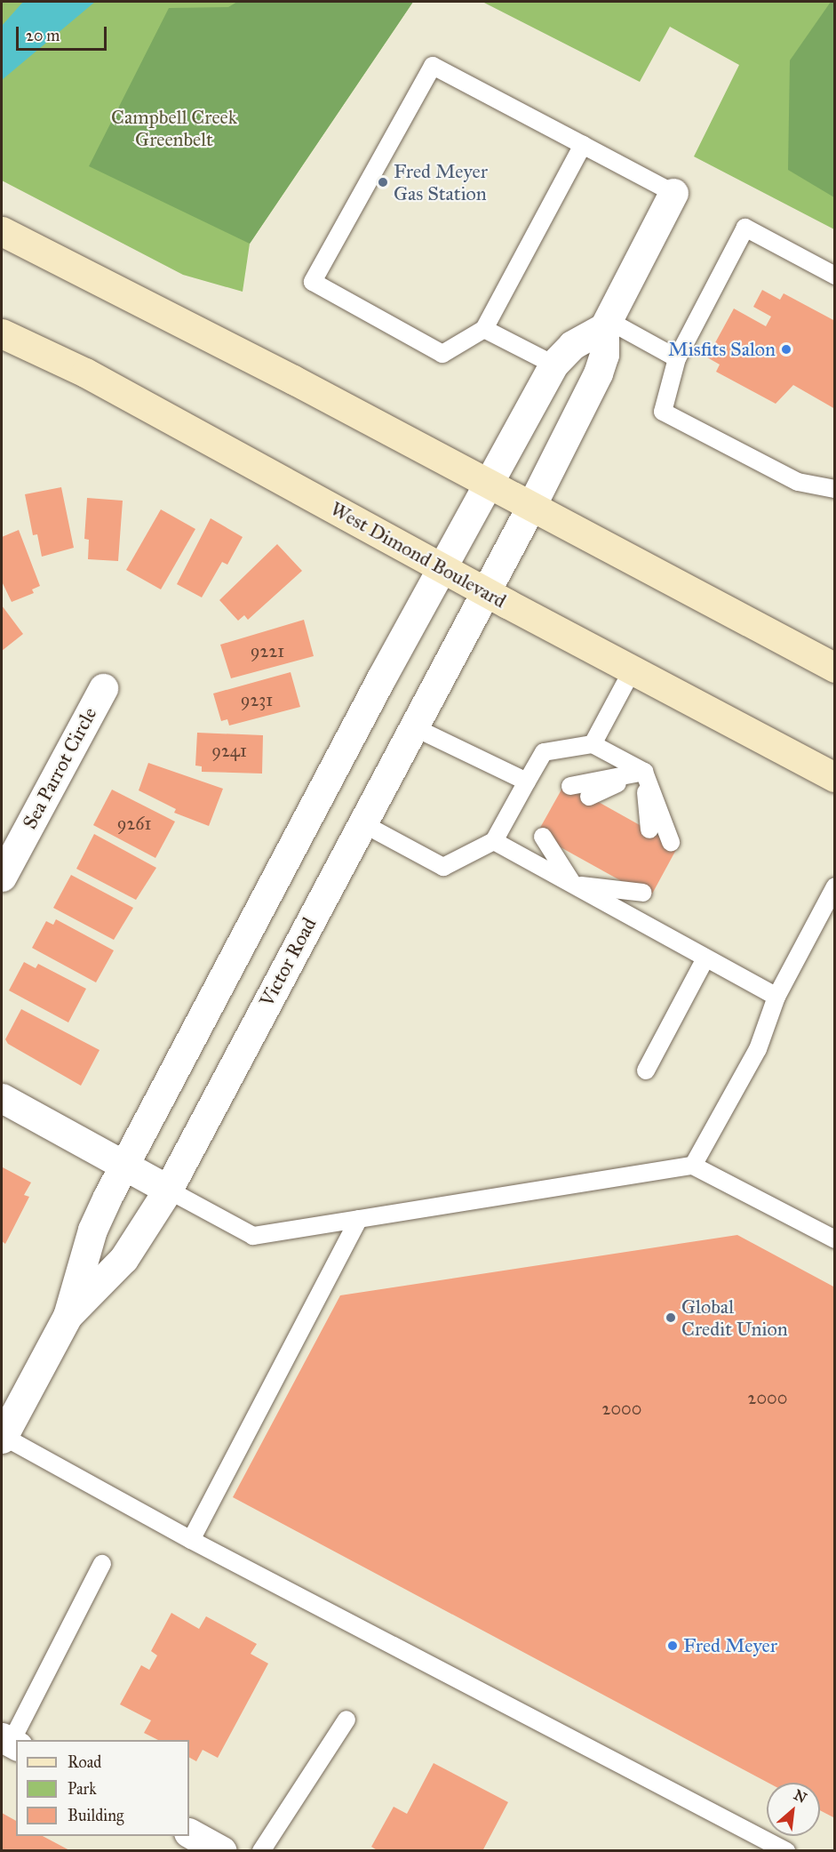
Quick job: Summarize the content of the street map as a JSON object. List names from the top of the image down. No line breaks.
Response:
{"streets":{"main road":["West Dimond Boulevard"],"street":["Sea Parrot Circle","Victor Road"]},"crossings":[["West Dimond Boulevard","Victor Road"]],"parks":["Campbell Creek Greenbelt"],"places":["Fred Meyer Gas Station","Misfits Salon","Global Credit Union","Fred Meyer"],"house_numbers":["9221","9231","9241","9261","2000","2000"],"legend":["Road","Park","Building"],"scale_bar":"20 m","north":"top right"}
